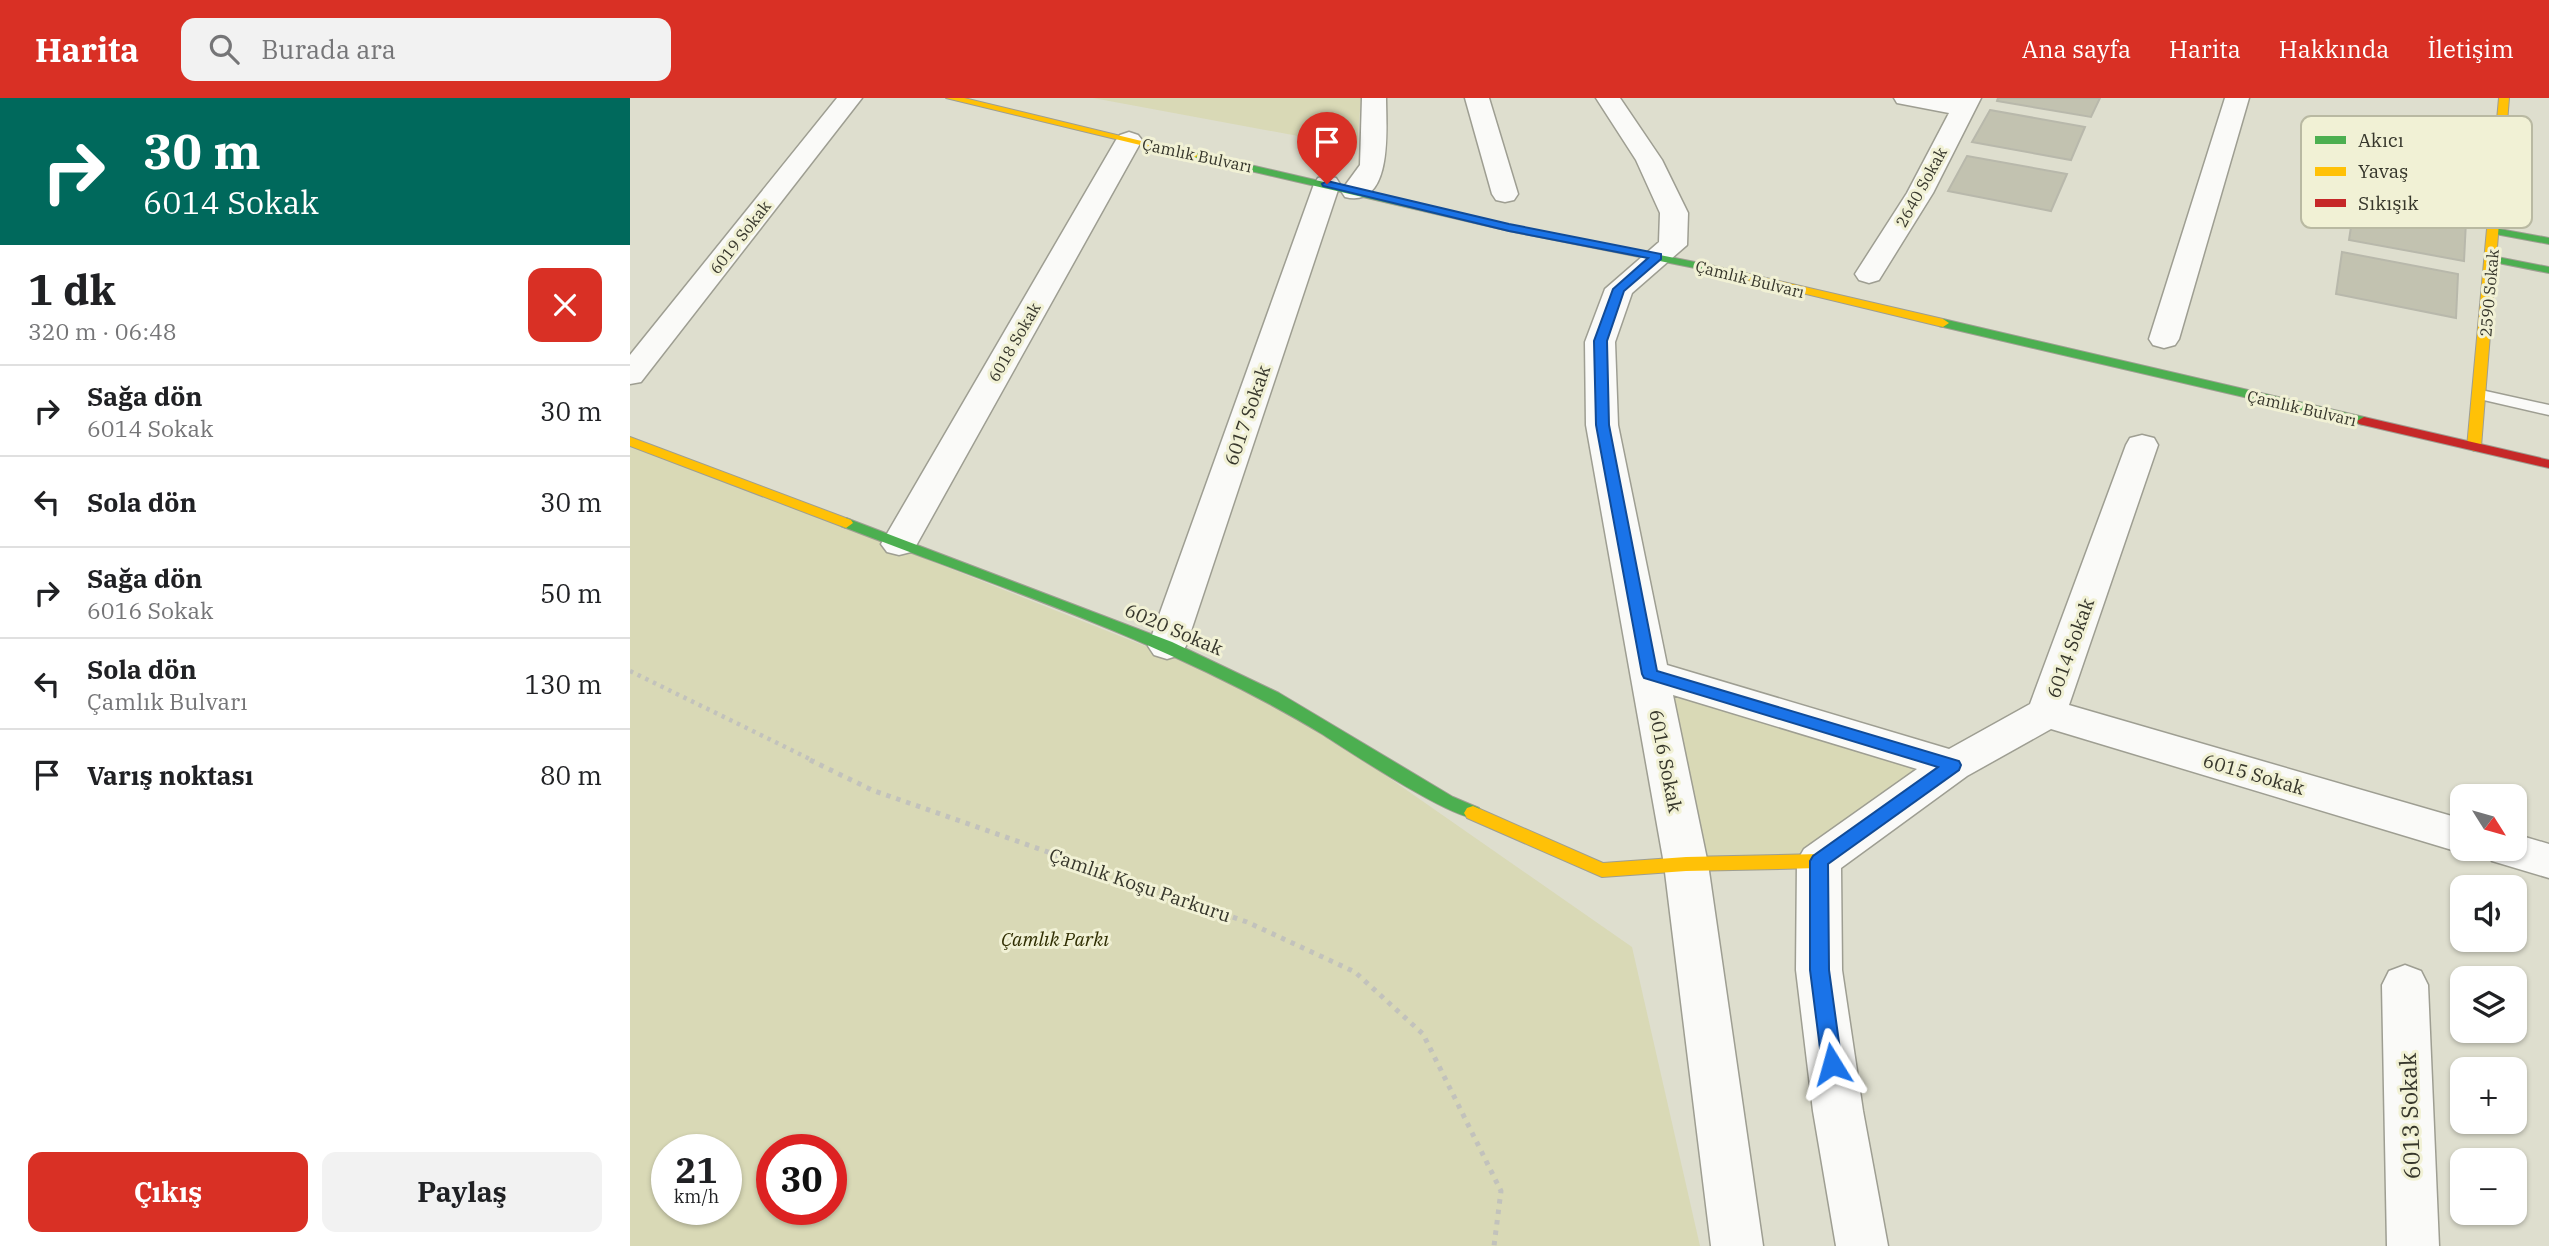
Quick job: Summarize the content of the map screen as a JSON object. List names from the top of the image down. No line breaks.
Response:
{"streets":{"street":["Çamlık Bulvarı","2640 Sokak","6019 Sokak","2590 Sokak","6018 Sokak","6017 Sokak","6020 Sokak","6014 Sokak","6016 Sokak","6015 Sokak","6013 Sokak"],"path":["Çamlık Koşu Parkuru"]},"crossings":[["Çamlık Bulvarı","2590 Sokak"],["Çamlık Bulvarı","6018 Sokak"],["Çamlık Bulvarı","6017 Sokak"],["Çamlık Bulvarı","6016 Sokak"],["6018 Sokak","6020 Sokak"],["6017 Sokak","6020 Sokak"],["6020 Sokak","6014 Sokak"],["6020 Sokak","6016 Sokak"],["6014 Sokak","6015 Sokak"]],"parks":["Çamlık Parkı"],"legend":["Akıcı","Yavaş","Sıkışık"],"north":"bottom right","page":{"header":"Harita","search":"Burada ara","nav":["Ana sayfa","Harita","Hakkında","İletişim"],"turn":["30 m","6014 Sokak"],"heading":["1 dk","320 m · 06:48"],"list":[{"name":"Sağa dön","note":"6014 Sokak","value":"30 m"},{"name":"Sola dön","value":"30 m"},{"name":"Sağa dön","note":"6016 Sokak","value":"50 m"},{"name":"Sola dön","note":"Çamlık Bulvarı","value":"130 m"},{"name":"Varış noktası","value":"80 m"}],"map_buttons":["+","−"],"speed":"21 km/h","limit":"30","buttons":["Çıkış","Paylaş"]}}
